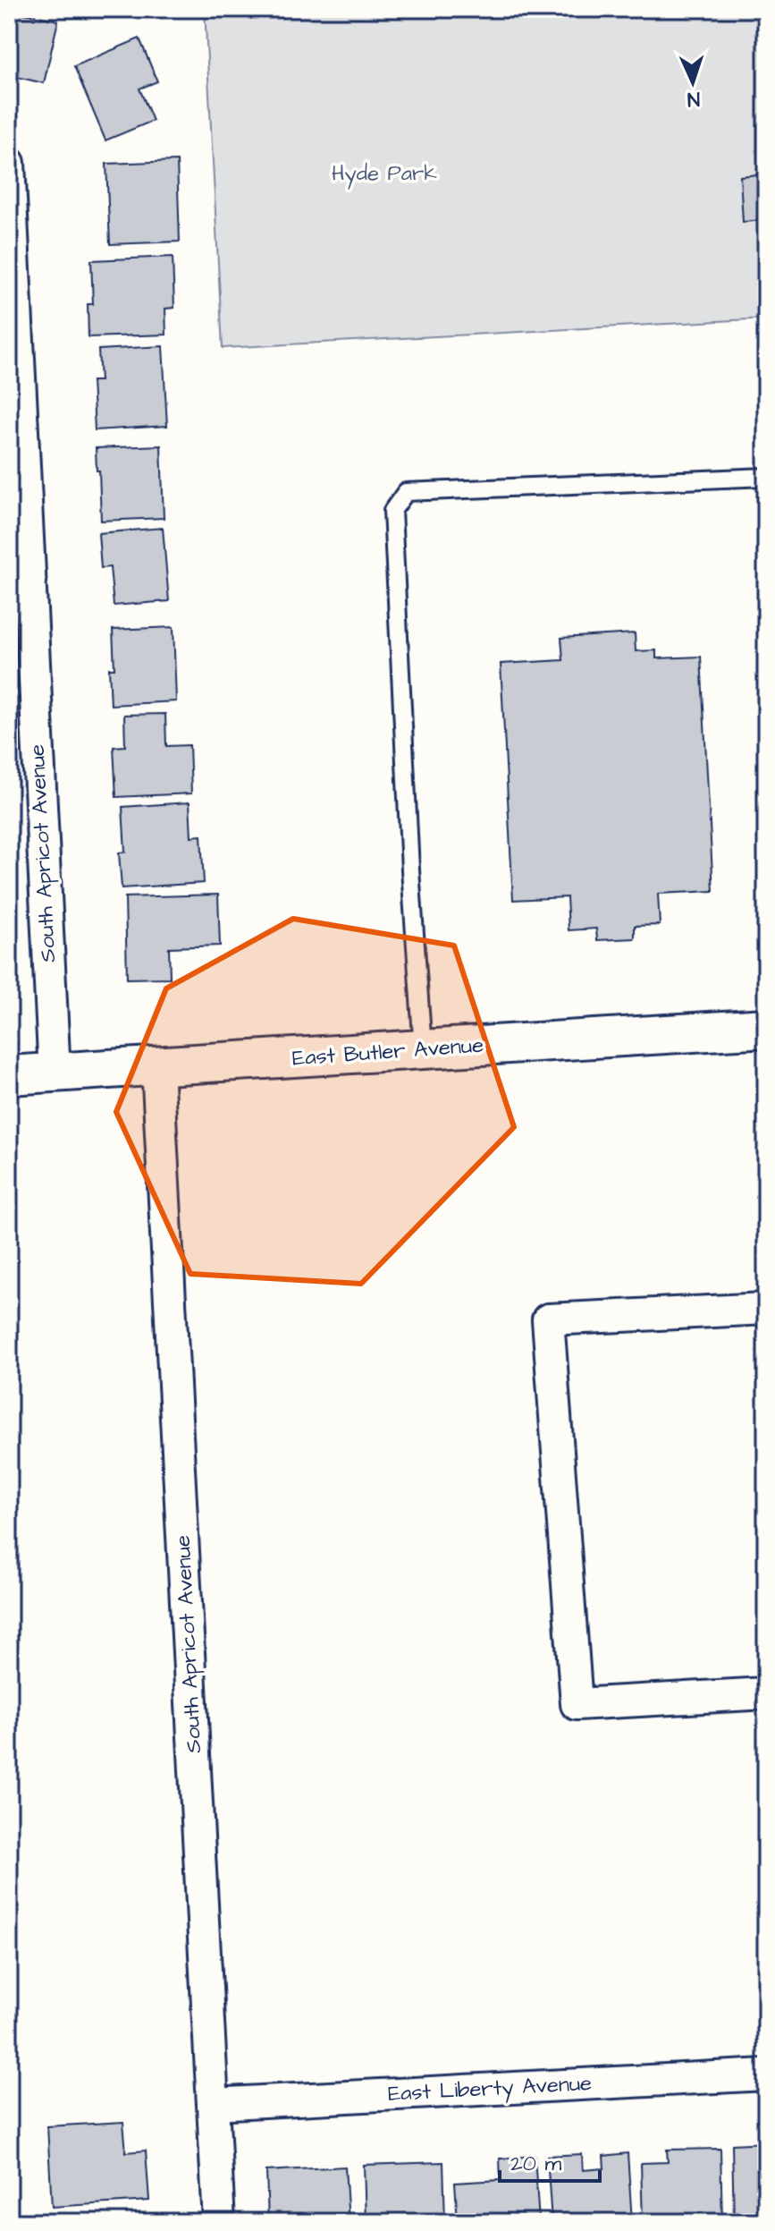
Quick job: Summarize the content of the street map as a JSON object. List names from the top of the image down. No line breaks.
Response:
{"streets":{"street":["South Apricot Avenue","East Butler Avenue","East Liberty Avenue"]},"crossings":[["South Apricot Avenue","East Butler Avenue"],["South Apricot Avenue","East Liberty Avenue"]],"parks":["Hyde Park"],"scale_bar":"20 m","north":"bottom"}
